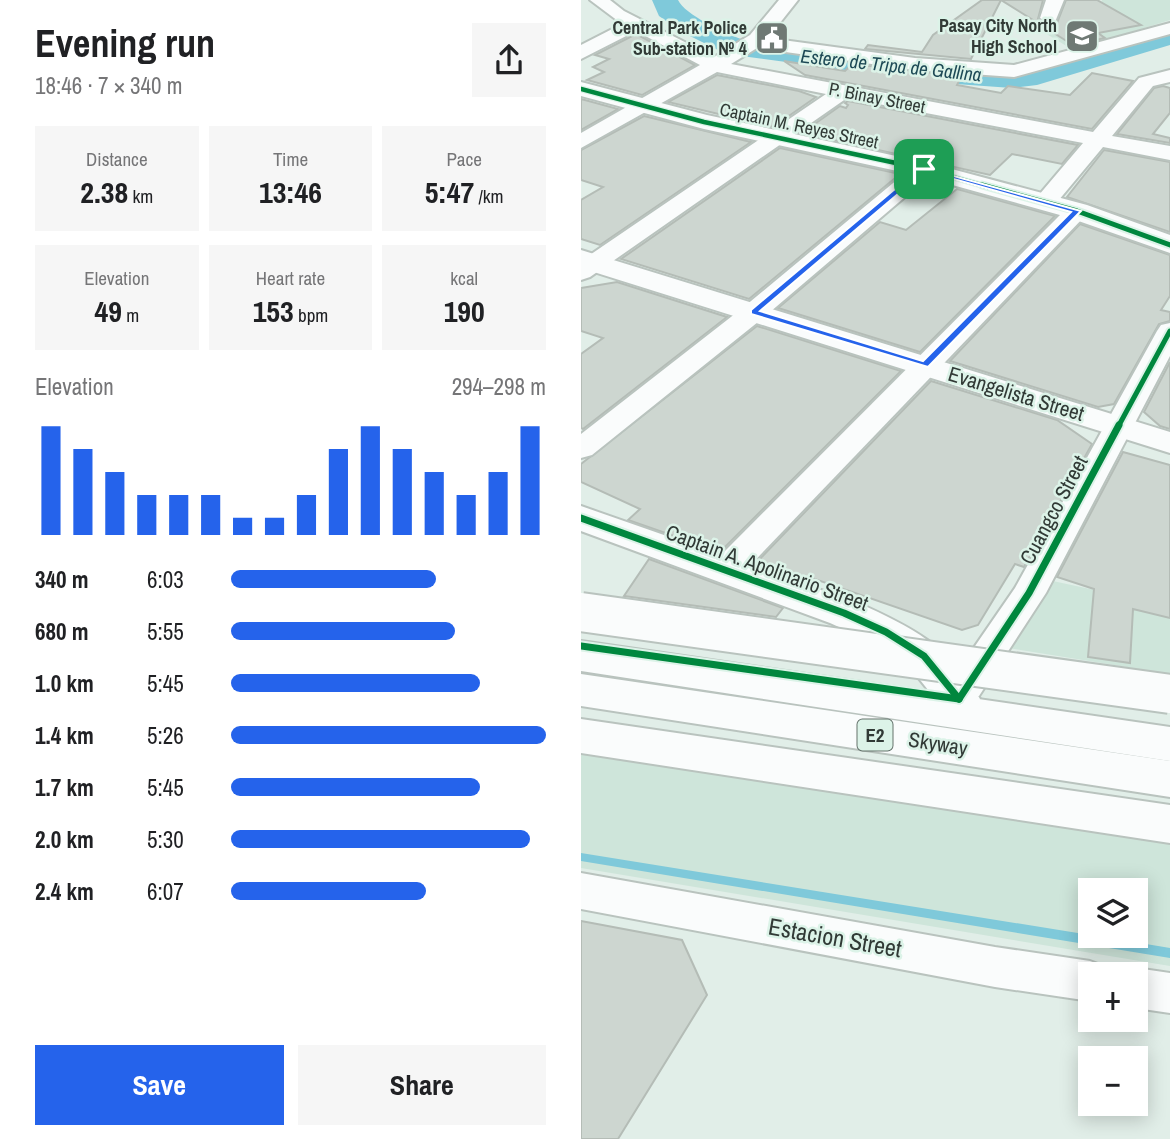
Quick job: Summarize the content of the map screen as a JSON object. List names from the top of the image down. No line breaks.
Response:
{"streets":{"main road":["Captain M. Reyes Street","Evangelista Street","Captain A. Apolinario Street","E2","Skyway"],"street":["P. Binay Street","Cuangco Street","Estacion Street"]},"crossings":[["Evangelista Street","Cuangco Street"],["Cuangco Street","Captain A. Apolinario Street"]],"water":["Estero de Tripa de Gallina"],"places":{"school or university":["Pasay City North High School"],"public building":["Central Park Police Sub-station № 4"]},"page":{"heading":["Evening run","18:46 · 7 × 340 m"],"stats":[["Distance","2.38 km"],["Time","13:46"],["Pace","5:47 /km"],["Elevation","49 m"],["Heart rate","153 bpm"],["kcal","190"]],"chart":["Elevation","294–298 m"],"list":[{"name":"340 m","note":"6:03"},{"name":"680 m","note":"5:55"},{"name":"1.0 km","note":"5:45"},{"name":"1.4 km","note":"5:26"},{"name":"1.7 km","note":"5:45"},{"name":"2.0 km","note":"5:30"},{"name":"2.4 km","note":"6:07"}],"map_buttons":["+","−"],"buttons":["Save","Share"]}}
